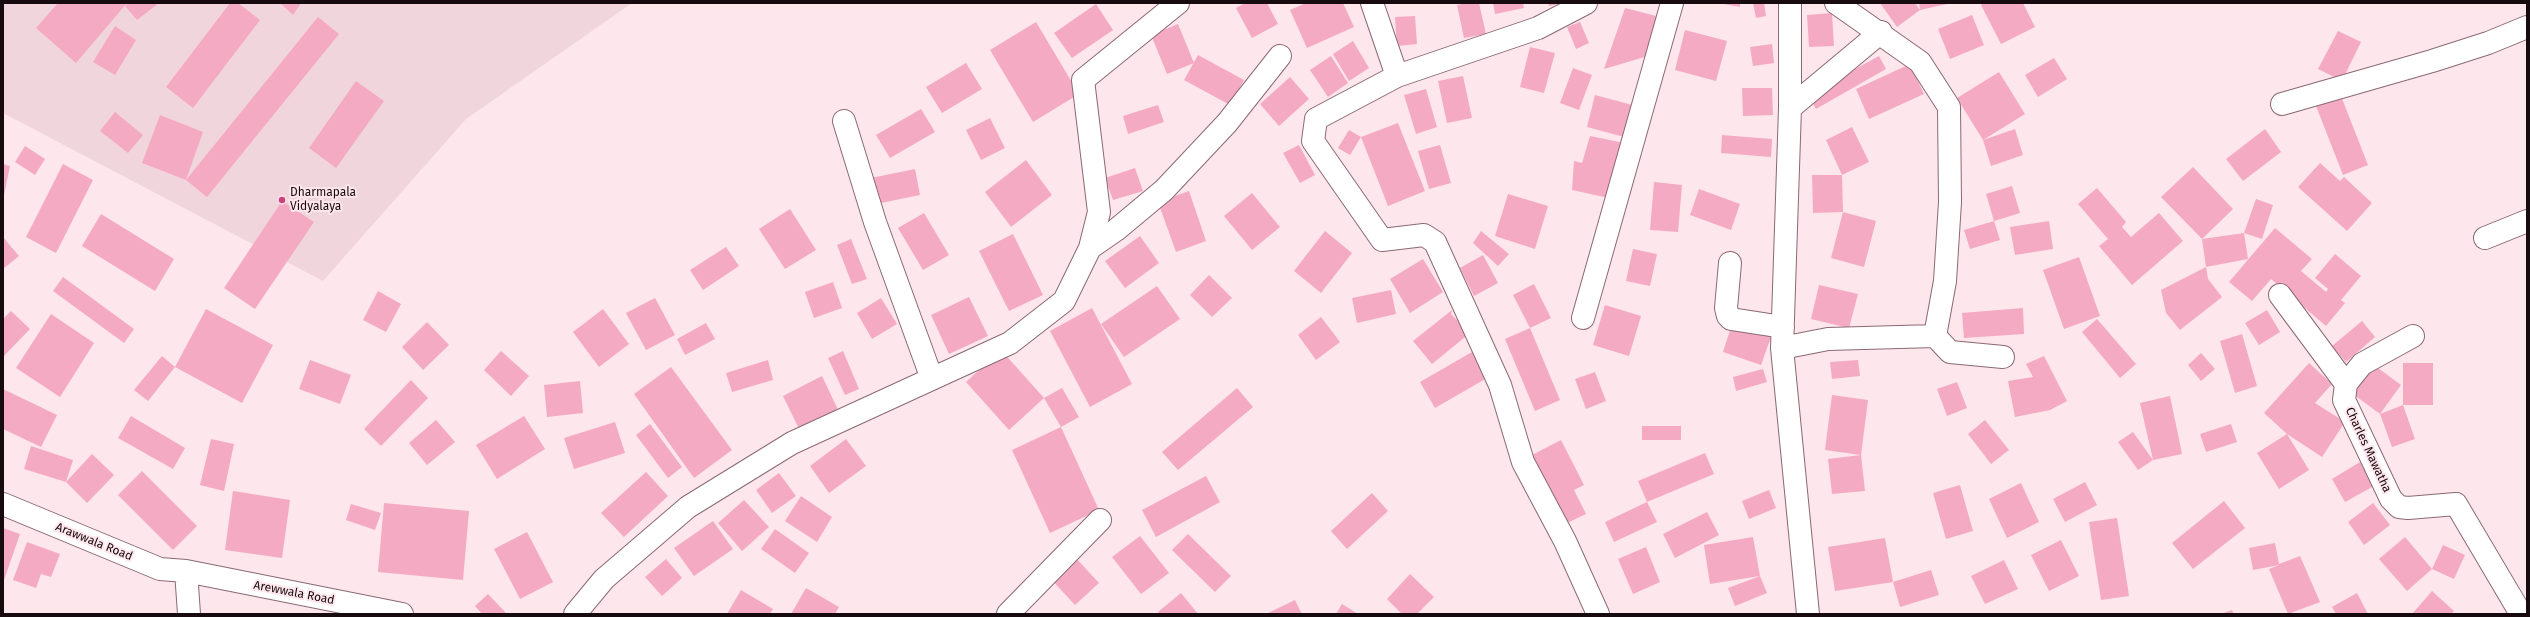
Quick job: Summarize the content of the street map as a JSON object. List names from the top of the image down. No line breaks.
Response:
{"streets":{"street":["Charles Mawatha","Arawwala Road","Arewwala Road"]},"crossings":[["Arawwala Road","Arewwala Road"]],"places":["Dharmapala Vidyalaya"]}
